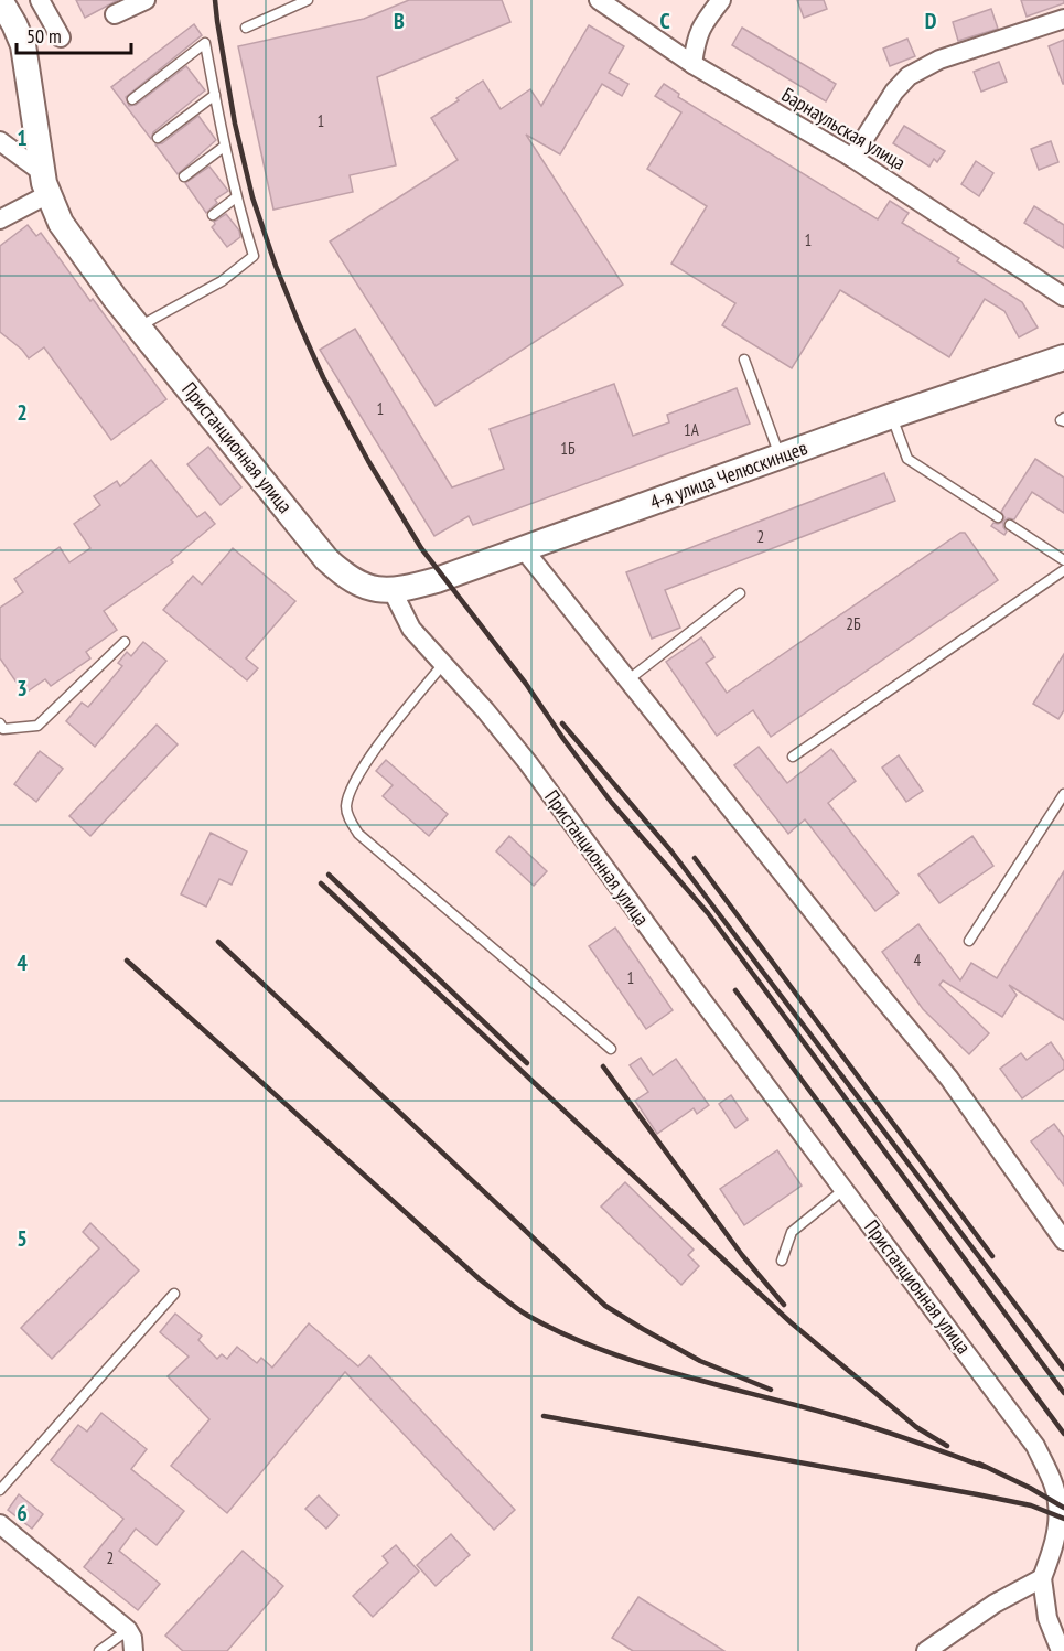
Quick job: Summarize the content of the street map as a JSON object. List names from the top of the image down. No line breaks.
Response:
{"streets":{"main road":["Пристанционная улица","4-я улица Челюскинцев"],"street":["Барнаульская улица"]},"crossings":[["Пристанционная улица","4-я улица Челюскинцев"]],"house_numbers":["1","1","1","1А","1Б","2","2Б","4","1","2"],"scale_bar":"50 m","grid":{"columns":["B","C","D"],"rows":["1","2","3","4","5","6"]}}
